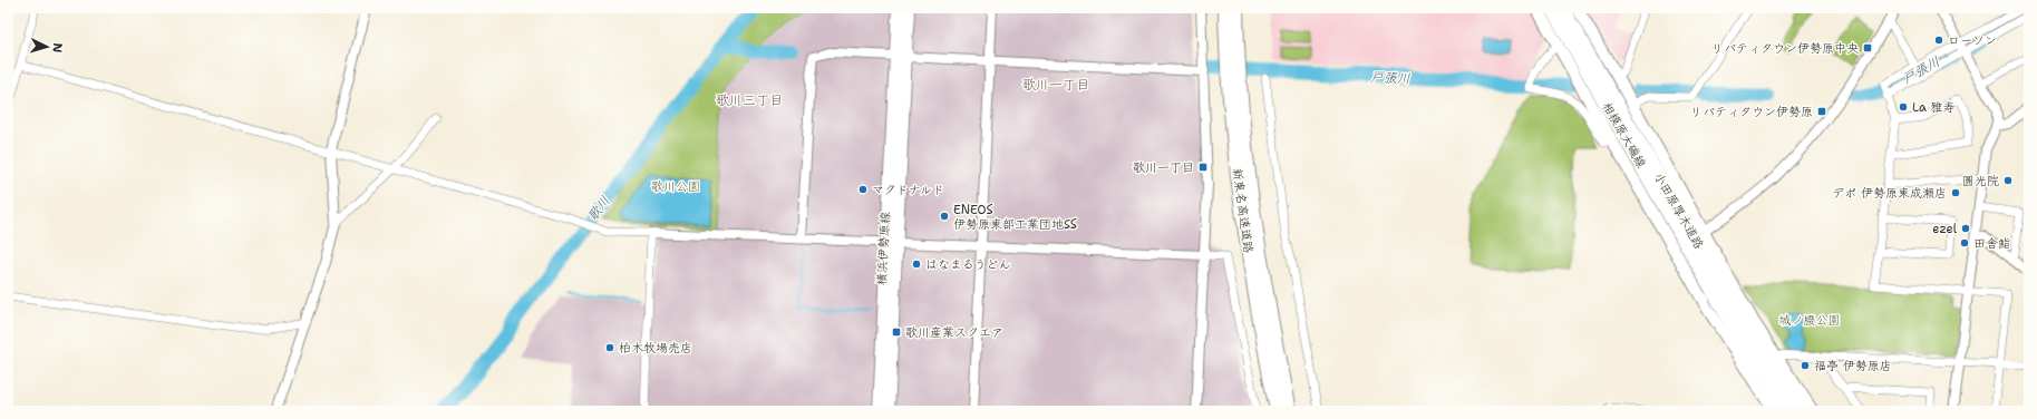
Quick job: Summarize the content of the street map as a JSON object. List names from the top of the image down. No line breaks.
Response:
{"streets":{"highway":["新東名高速道路","小田原厚木道路"],"main road":["相模原大磯線","横浜伊勢原線"]},"districts":["歌川一丁目","歌川三丁目"],"water":["戸張川","歌川"],"parks":["歌川公園","城ノ腰公園"],"places":{"other":["ローソン","La 雅寿","圓光院","マクドナルド","デポ 伊勢原東成瀬店","ENEOS 伊勢原東部工業団地SS","ezel","田舎鮨","はなまるうどん","柏木牧場売店","福亭 伊勢原店"],"transit":["リバティタウン伊勢原中央","リバティタウン伊勢原","歌川一丁目","歌川産業スクエア"]},"north":"right"}
